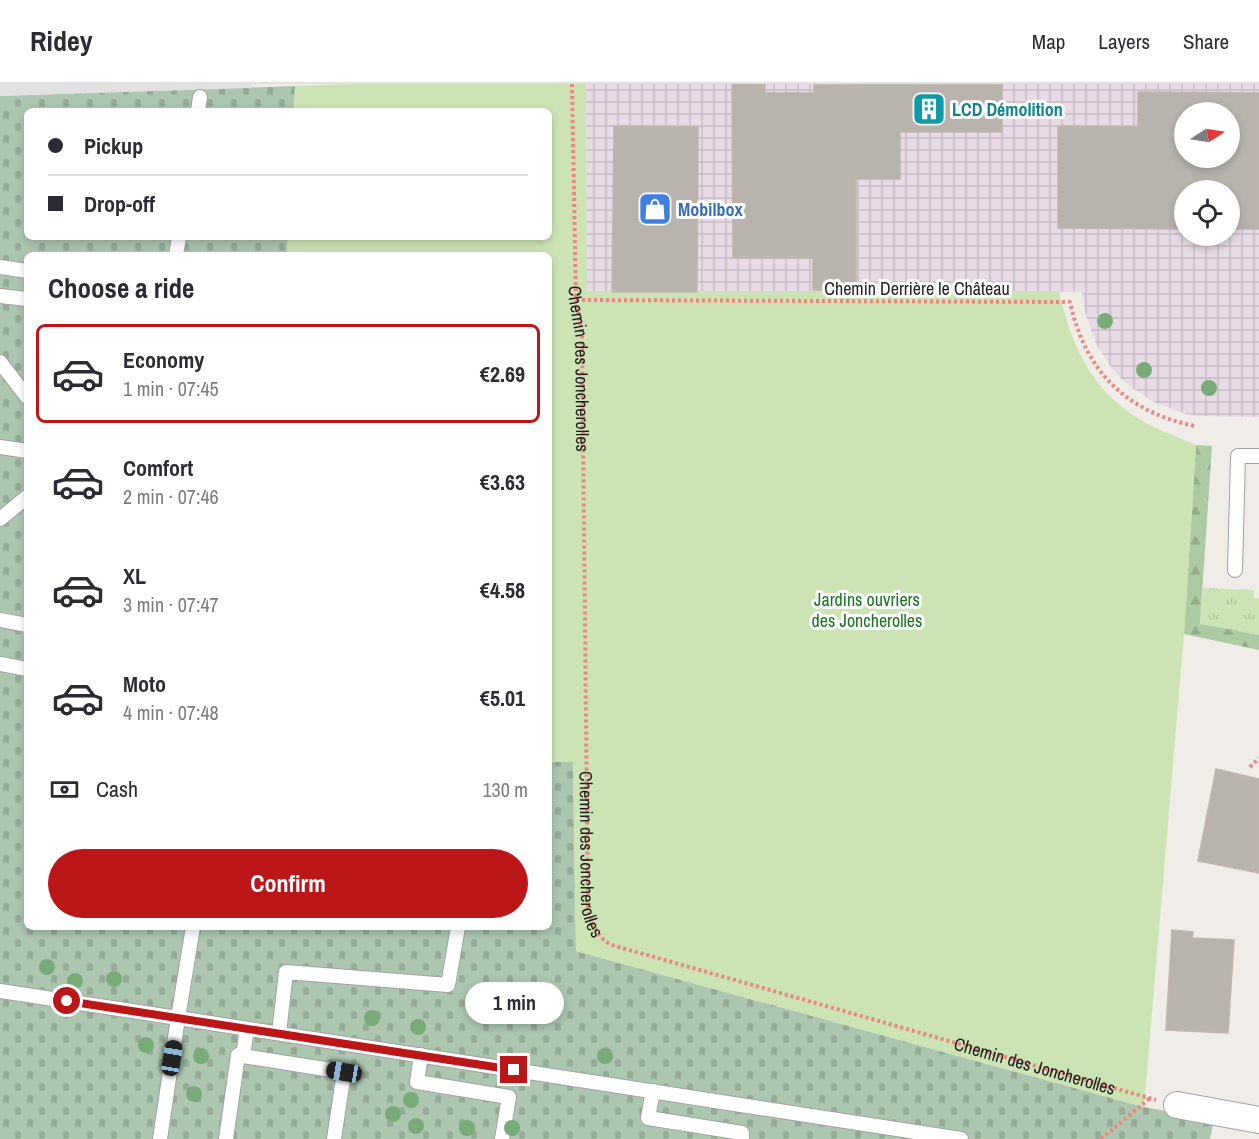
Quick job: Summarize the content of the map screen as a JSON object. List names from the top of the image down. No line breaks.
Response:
{"streets":{"path":["Chemin Derrière le Château","Chemin des Joncherolles"]},"crossings":[["Chemin Derrière le Château","Chemin des Joncherolles"]],"parks":["Jardins ouvriers des Joncherolles"],"places":{"building":["LCD Démolition"],"shop":["Mobilbox"]},"north":"right","page":{"header":"Ridey","nav":["Map","Layers","Share"],"banner":["Pickup","Drop-off"],"heading":"Choose a ride","list":[{"name":"Economy","note":"1 min · 07:45","value":"€2.69"},{"name":"Comfort","note":"2 min · 07:46","value":"€3.63"},{"name":"XL","note":"3 min · 07:47","value":"€4.58"},{"name":"Moto","note":"4 min · 07:48","value":"€5.01"}],"pay":["Cash","130 m"],"buttons":"Confirm","bubble":"1 min"}}
